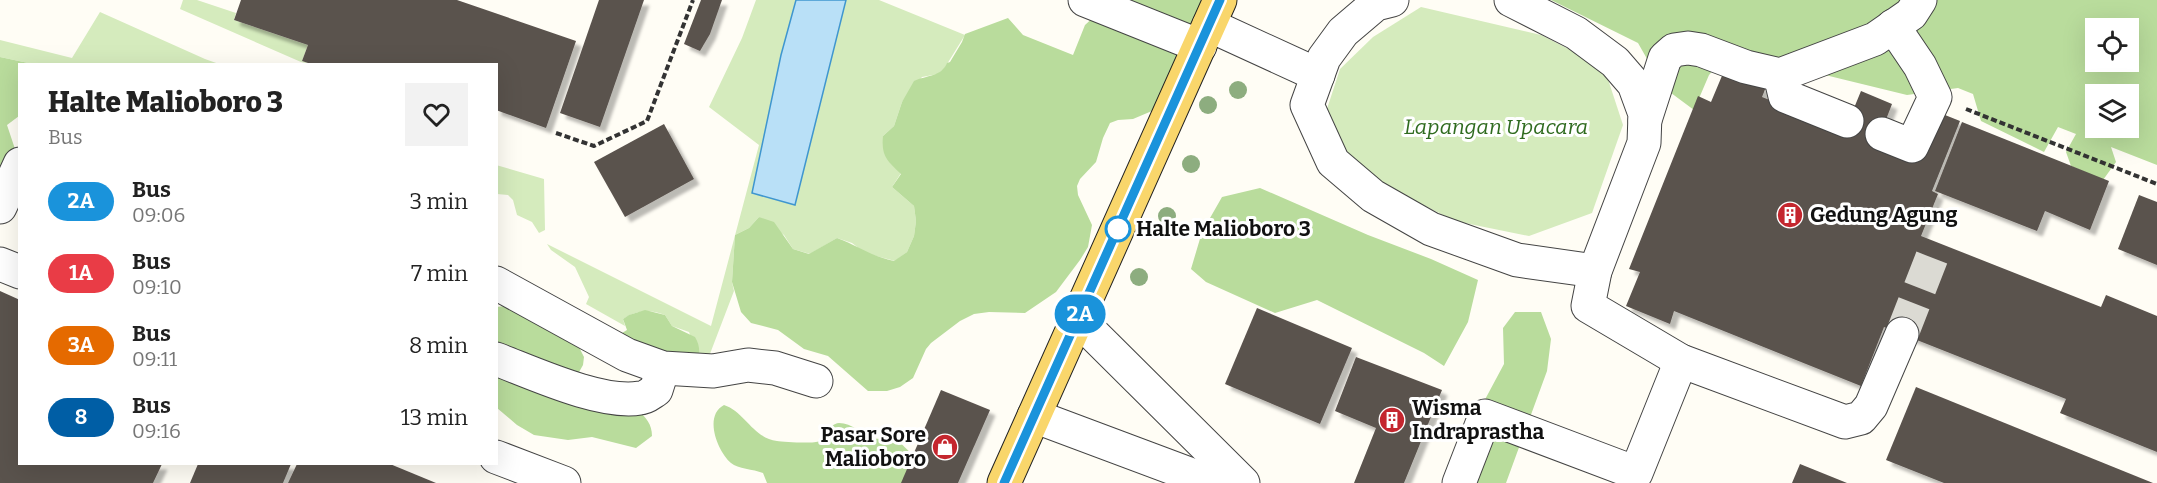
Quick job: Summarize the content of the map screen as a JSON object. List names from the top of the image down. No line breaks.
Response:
{"parks":["Lapangan Upacara"],"places":{"building":["Gedung Agung","Wisma Indraprastha"],"other":["Halte Malioboro 3"],"shop":["Pasar Sore Malioboro"]},"lines":["bus line 2A"],"page":{"on_map":"2A","heading":["Halte Malioboro 3","Bus"],"list":[{"mark":"2A","name":"Bus","note":"09:06","value":"3 min"},{"mark":"1A","name":"Bus","note":"09:10","value":"7 min"},{"mark":"3A","name":"Bus","note":"09:11","value":"8 min"},{"mark":"8","name":"Bus","note":"09:16","value":"13 min"}]}}
